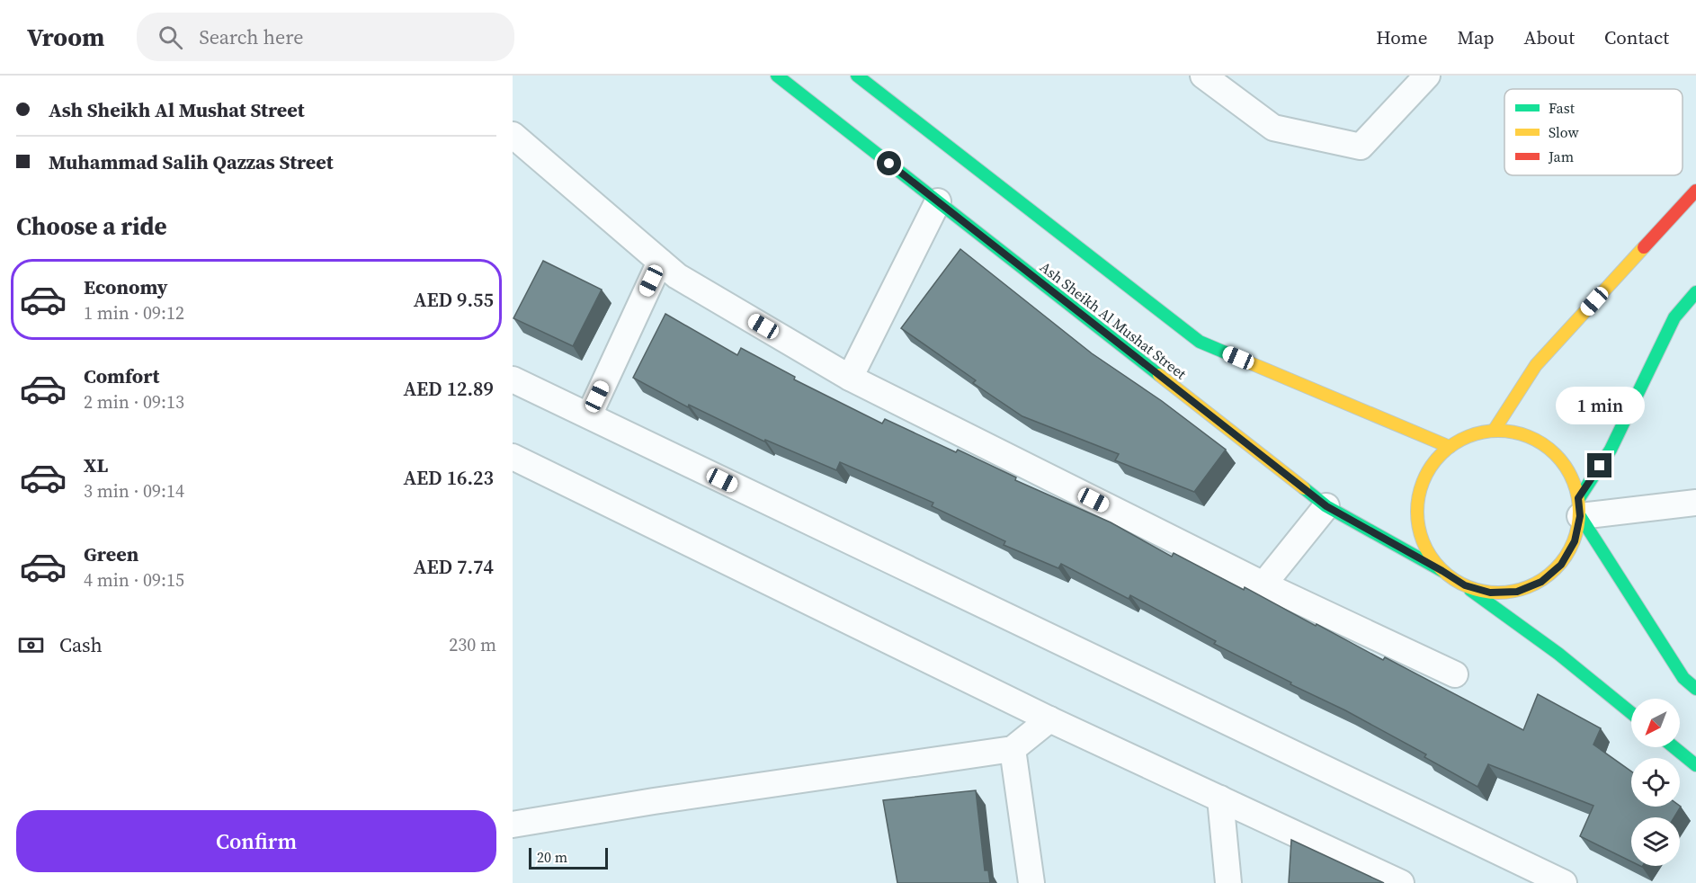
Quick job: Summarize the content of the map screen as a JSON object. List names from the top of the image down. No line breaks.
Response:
{"streets":{"street":["Ash Sheikh Al Mushat Street"]},"legend":["Fast","Slow","Jam"],"scale_bar":"20 m","north":"bottom left","page":{"header":"Vroom","search":"Search here","nav":["Home","Map","About","Contact"],"banner":["Ash Sheikh Al Mushat Street","Muhammad Salih Qazzas Street"],"heading":"Choose a ride","list":[{"name":"Economy","note":"1 min · 09:12","value":"AED 9.55"},{"name":"Comfort","note":"2 min · 09:13","value":"AED 12.89"},{"name":"XL","note":"3 min · 09:14","value":"AED 16.23"},{"name":"Green","note":"4 min · 09:15","value":"AED 7.74"}],"bubble":"1 min","pay":["Cash","230 m"],"buttons":"Confirm","scale":"20 m"}}
